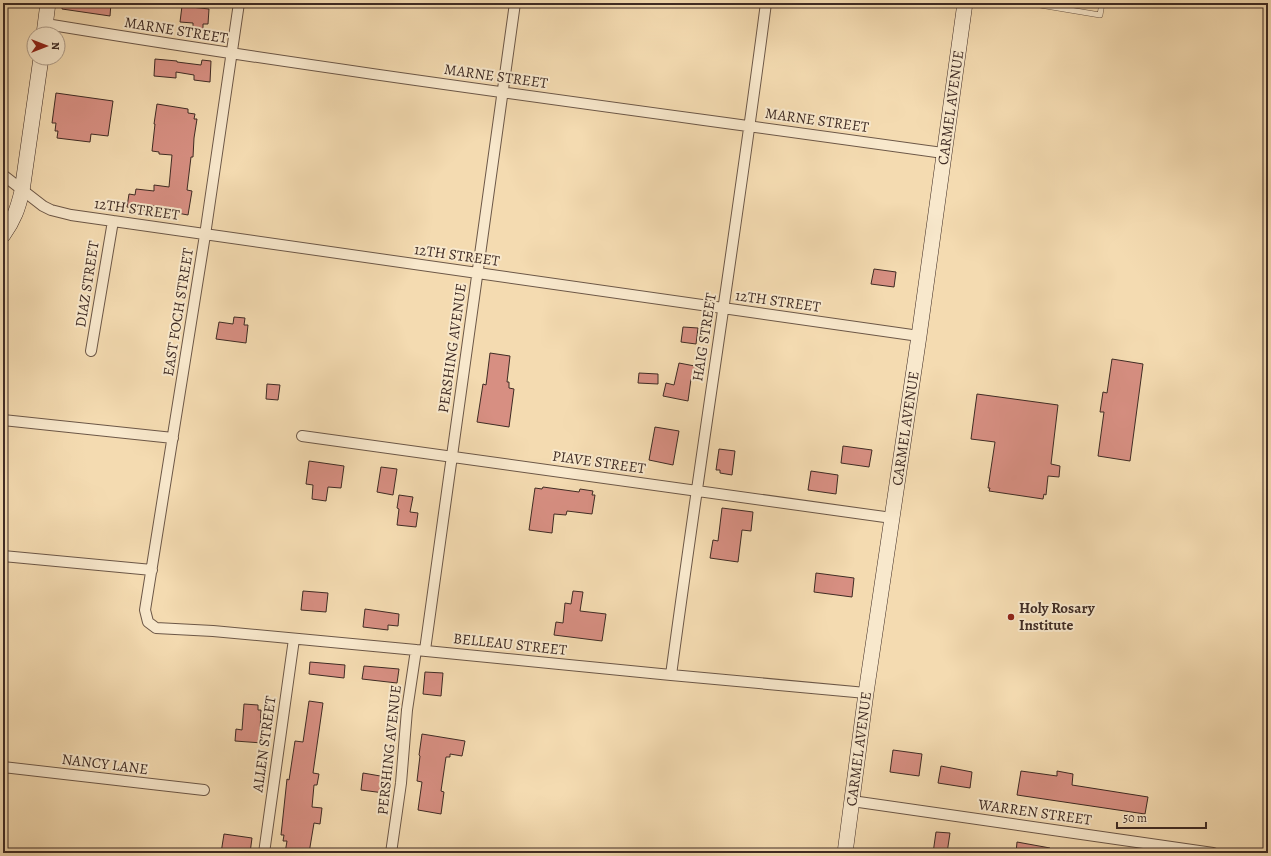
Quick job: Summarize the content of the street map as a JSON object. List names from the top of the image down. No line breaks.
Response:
{"streets":{"main road":["CARMEL AVENUE"],"street":["MARNE STREET","12TH STREET","DIAZ STREET","EAST FOCH STREET","HAIG STREET","PERSHING AVENUE","PIAVE STREET","BELLEAU STREET","ALLEN STREET","NANCY LANE","WARREN STREET"]},"crossings":[["MARNE STREET","CARMEL AVENUE"],["MARNE STREET","EAST FOCH STREET"],["MARNE STREET","HAIG STREET"],["MARNE STREET","PERSHING AVENUE"],["CARMEL AVENUE","12TH STREET"],["CARMEL AVENUE","PIAVE STREET"],["CARMEL AVENUE","BELLEAU STREET"],["CARMEL AVENUE","WARREN STREET"],["12TH STREET","DIAZ STREET"],["12TH STREET","EAST FOCH STREET"],["12TH STREET","HAIG STREET"],["12TH STREET","PERSHING AVENUE"],["EAST FOCH STREET","BELLEAU STREET"],["HAIG STREET","PIAVE STREET"],["HAIG STREET","BELLEAU STREET"],["PERSHING AVENUE","PIAVE STREET"],["PERSHING AVENUE","BELLEAU STREET"],["BELLEAU STREET","ALLEN STREET"]],"places":["Holy Rosary Institute"],"scale_bar":"50 m","north":"right"}
